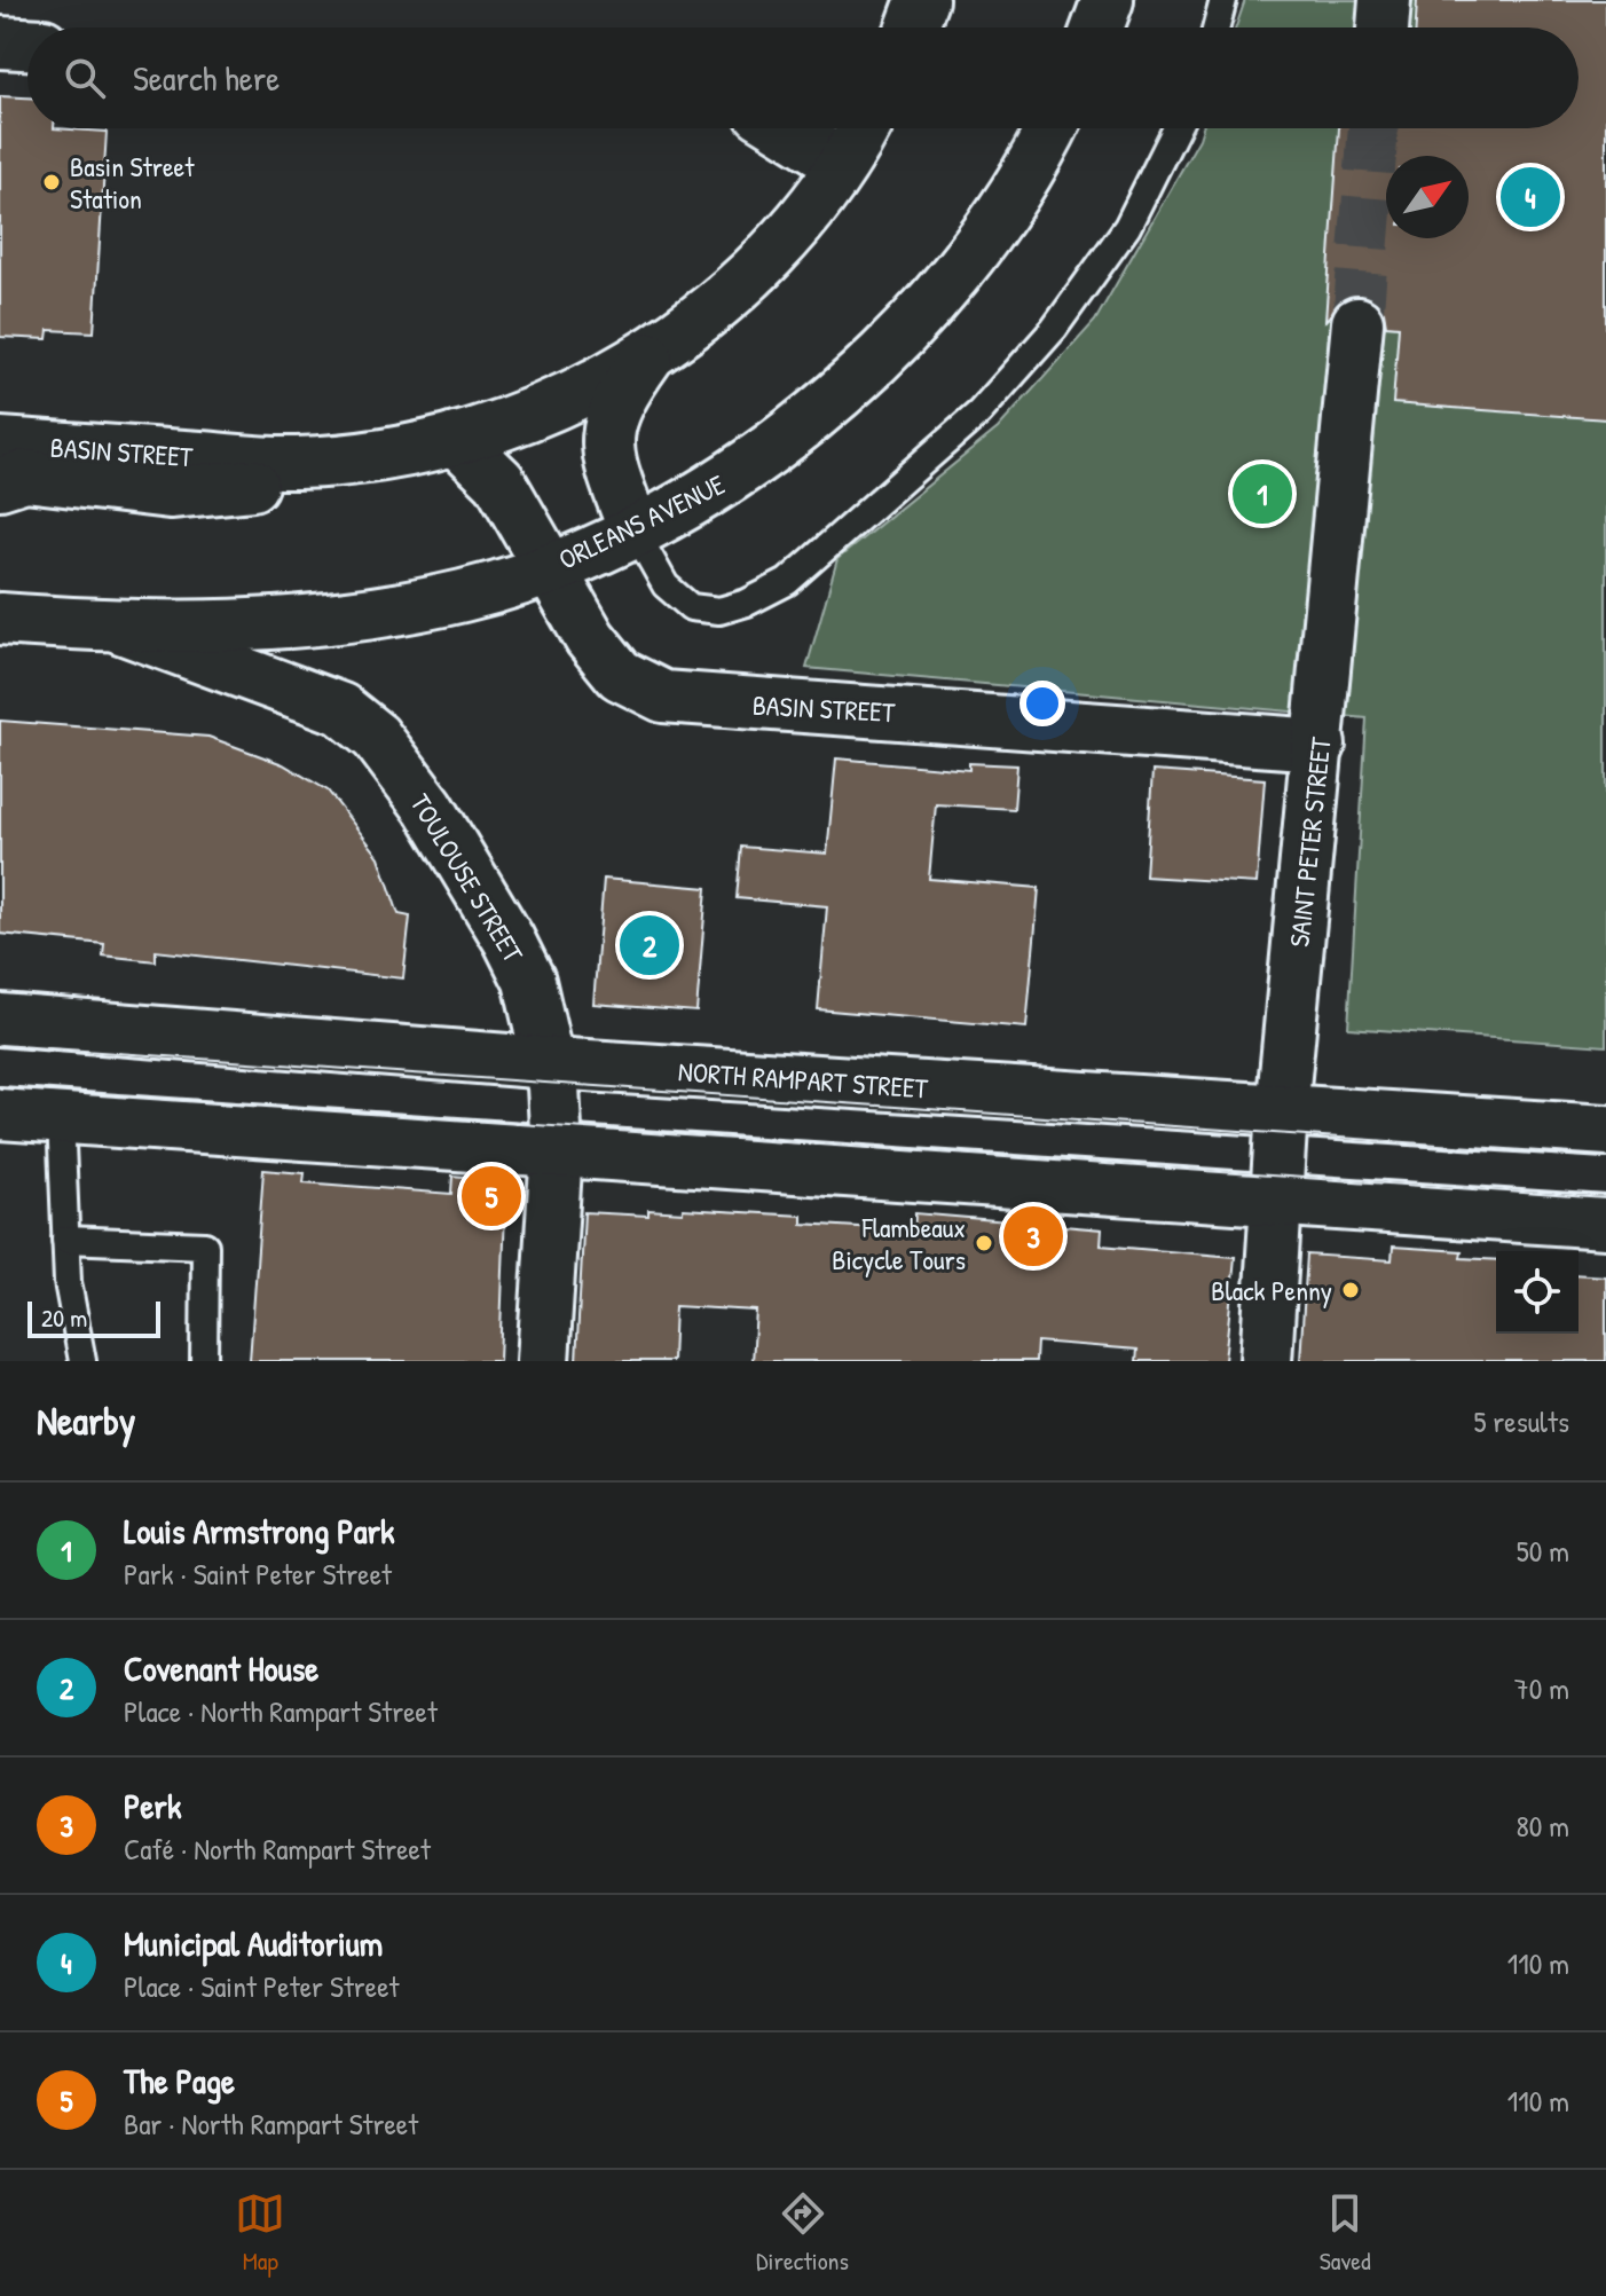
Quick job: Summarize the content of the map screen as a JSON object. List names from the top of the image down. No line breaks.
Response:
{"streets":{"street":["BASIN STREET","ORLEANS AVENUE","SAINT PETER STREET","TOULOUSE STREET","NORTH RAMPART STREET"]},"crossings":[["BASIN STREET","ORLEANS AVENUE"],["BASIN STREET","SAINT PETER STREET"],["ORLEANS AVENUE","TOULOUSE STREET"],["SAINT PETER STREET","NORTH RAMPART STREET"],["TOULOUSE STREET","NORTH RAMPART STREET"]],"places":["Basin Street Station","Flambeaux Bicycle Tours","Black Penny"],"scale_bar":"20 m","north":"top right","page":{"search":"Search here","pins":["4","1","2","5","3"],"scale":"20 m","heading":["Nearby","5 results"],"list":[{"mark":"1","name":"Louis Armstrong Park","note":"Park · Saint Peter Street","value":"50 m"},{"mark":"2","name":"Covenant House","note":"Place · North Rampart Street","value":"70 m"},{"mark":"3","name":"Perk","note":"Café · North Rampart Street","value":"80 m"},{"mark":"4","name":"Municipal Auditorium","note":"Place · Saint Peter Street","value":"110 m"},{"mark":"5","name":"The Page","note":"Bar · North Rampart Street","value":"110 m"}],"nav":["Map","Directions","Saved"]}}
